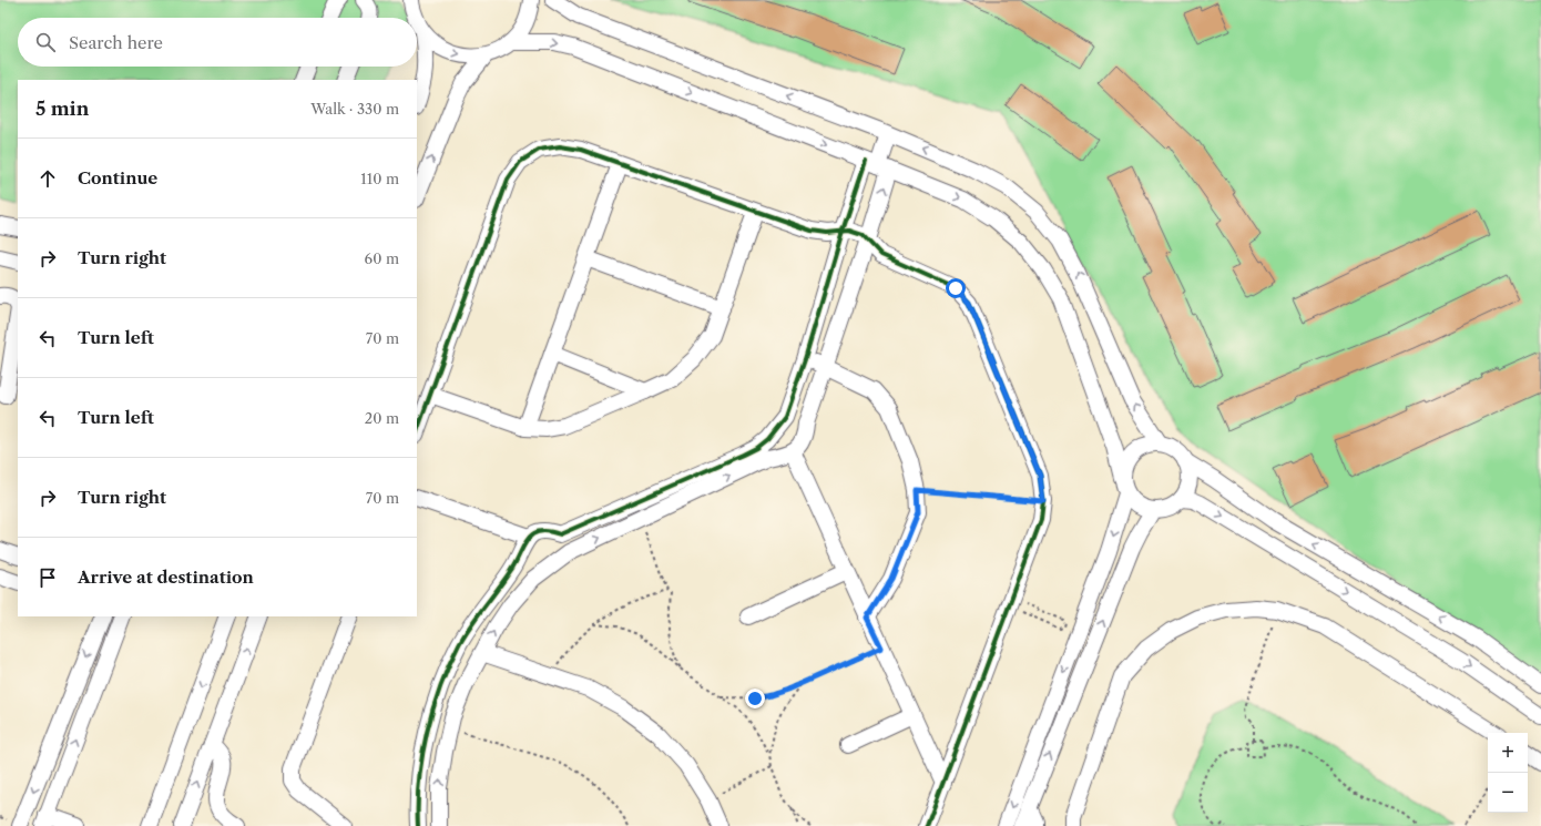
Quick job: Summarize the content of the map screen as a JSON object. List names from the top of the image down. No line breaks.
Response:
{"page":{"search":"Search here","heading":["5 min","Walk · 330 m"],"list":[["Continue","110 m"],["Turn right","60 m"],["Turn left","70 m"],["Turn left","20 m"],["Turn right","70 m"],"Arrive at destination"],"map_buttons":["+","−"]}}
